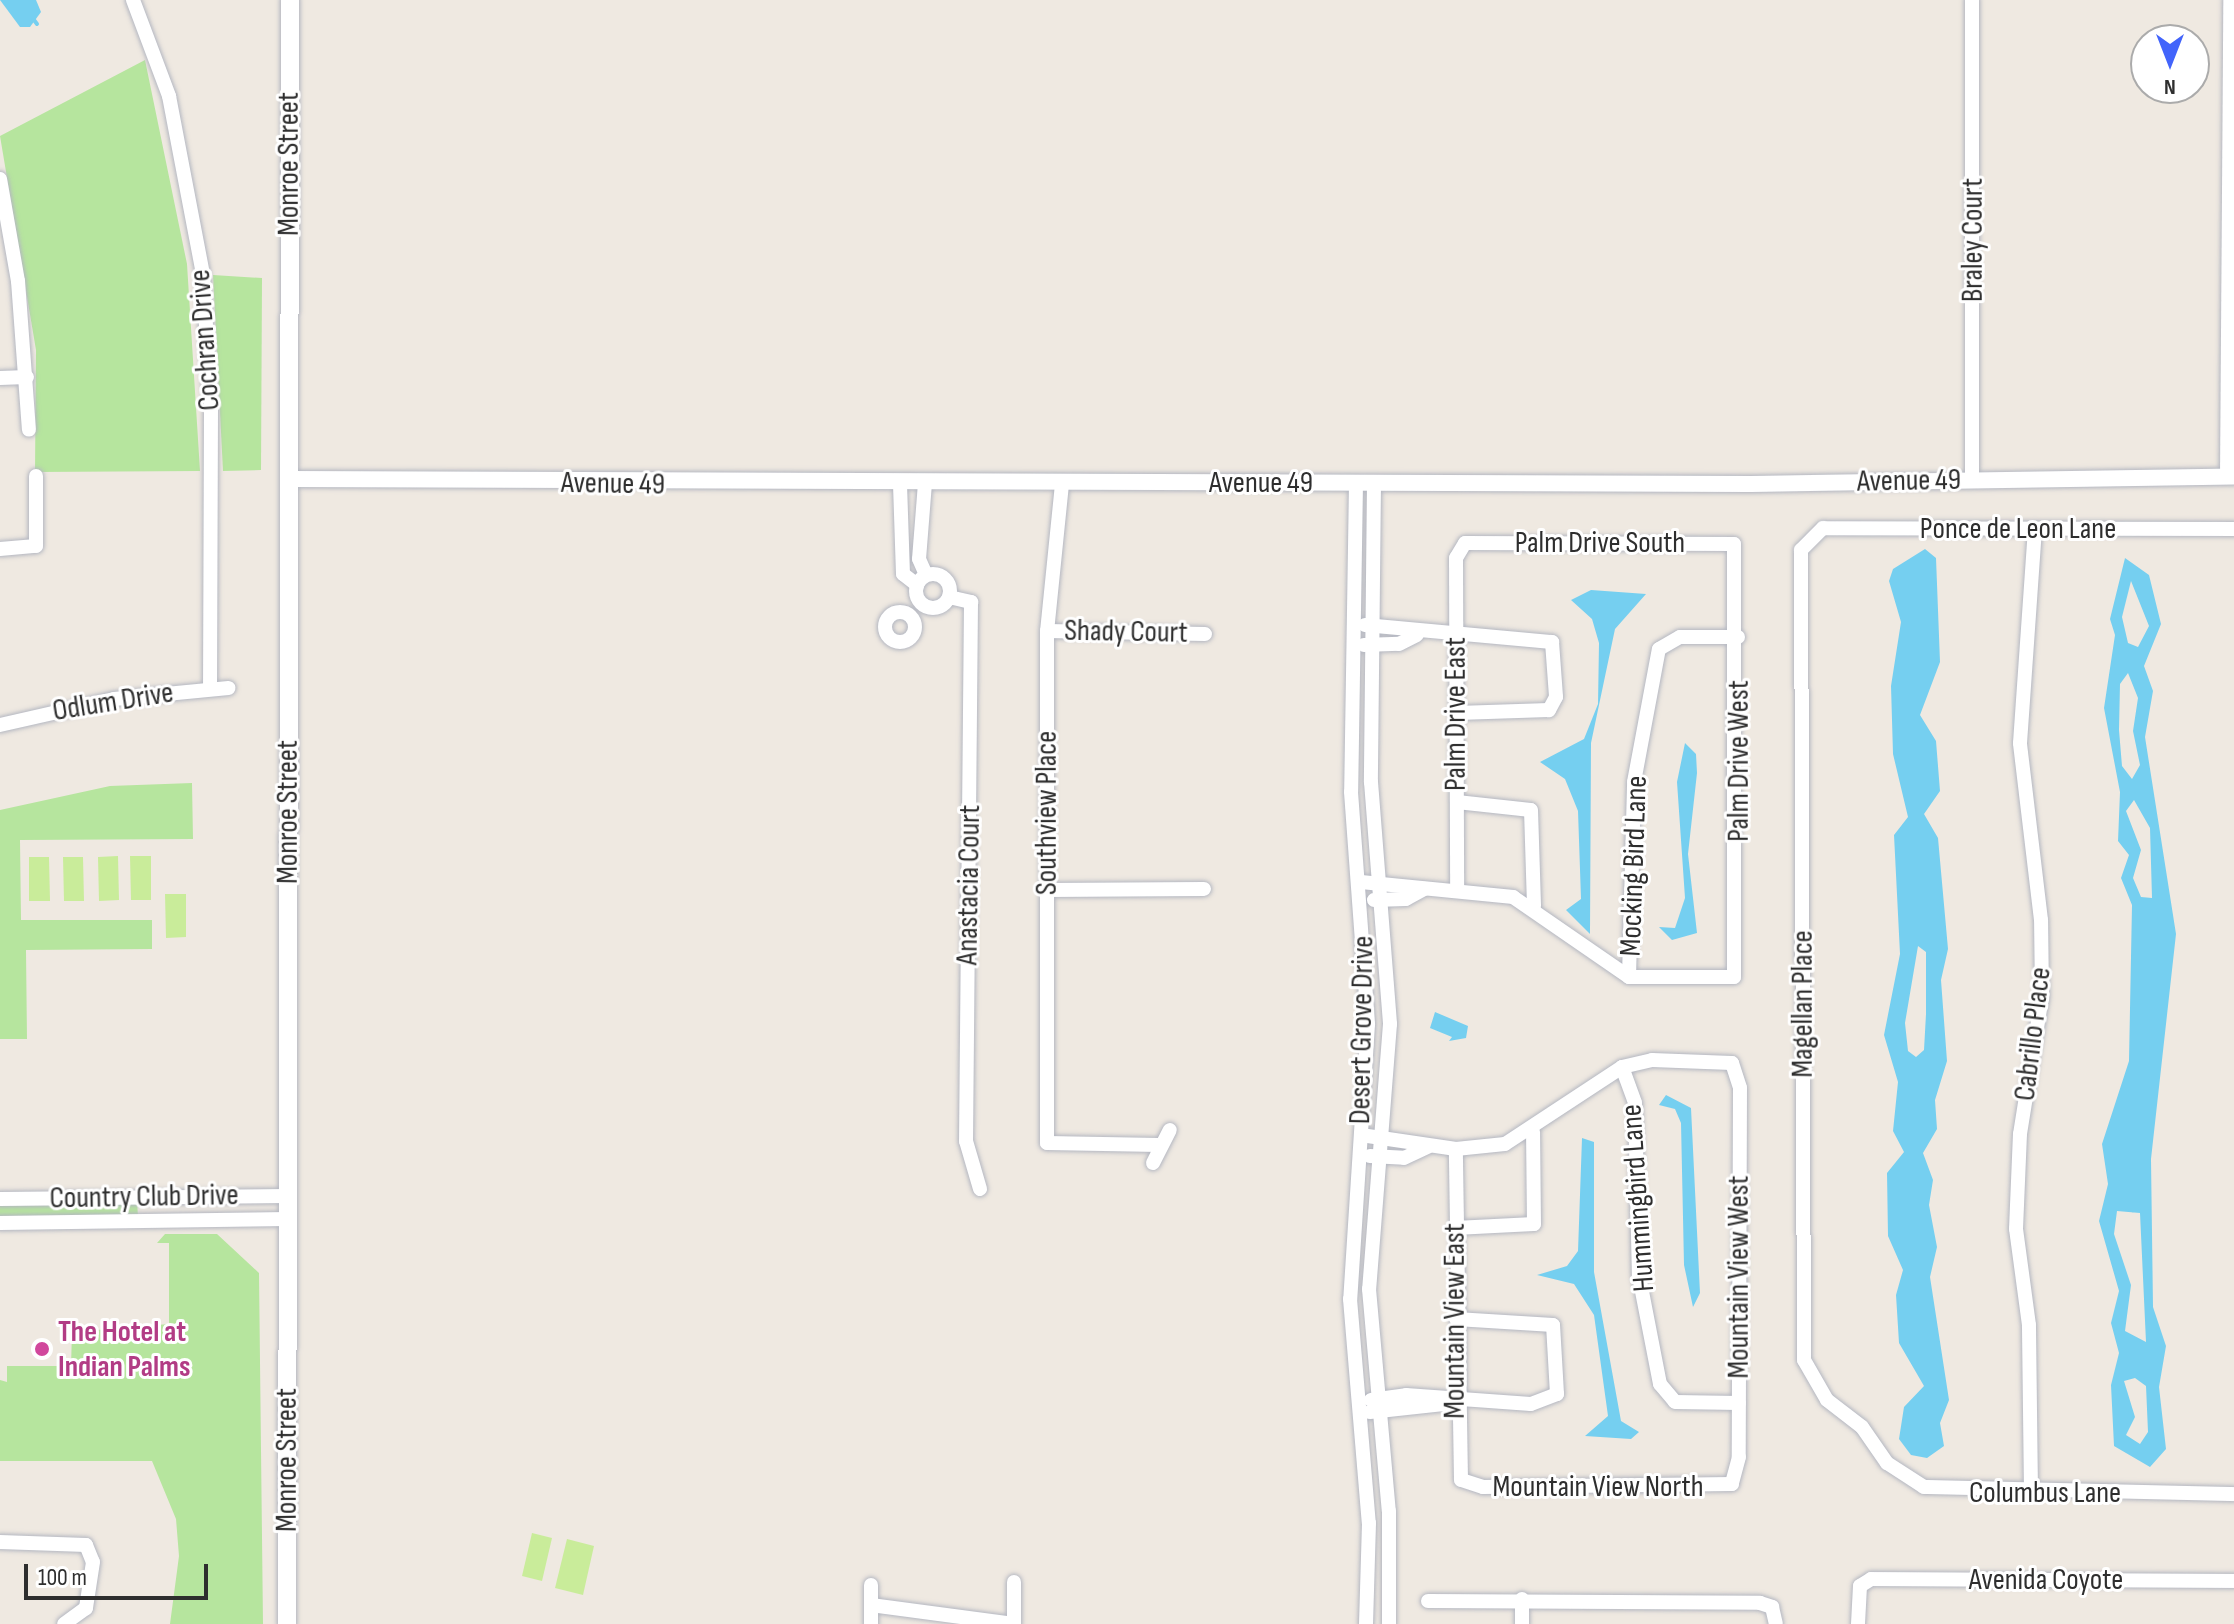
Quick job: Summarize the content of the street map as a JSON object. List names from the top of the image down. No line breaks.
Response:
{"streets":{"main road":["Monroe Street"],"street":["Braley Court","Cochran Drive","Avenue 49","Ponce de Leon Lane","Palm Drive South","Shady Court","Odlum Drive","Palm Drive East","Palm Drive West","Southview Place","Mocking Bird Lane","Anastacia Court","Magellan Place","Desert Grove Drive","Cabrillo Place","Country Club Drive","Hummingbird Lane","Mountain View West","Mountain View East","Mountain View North","Columbus Lane","Avenida Coyote"]},"crossings":[["Monroe Street","Avenue 49"],["Monroe Street","Country Club Drive"],["Braley Court","Avenue 49"],["Cochran Drive","Odlum Drive"],["Avenue 49","Southview Place"],["Avenue 49","Desert Grove Drive"],["Ponce de Leon Lane","Magellan Place"],["Ponce de Leon Lane","Cabrillo Place"],["Palm Drive South","Palm Drive East"],["Palm Drive South","Palm Drive West"],["Shady Court","Southview Place"],["Palm Drive West","Mocking Bird Lane"],["Magellan Place","Columbus Lane"],["Cabrillo Place","Columbus Lane"],["Hummingbird Lane","Mountain View West"],["Mountain View West","Mountain View North"],["Mountain View East","Mountain View North"]],"places":["The Hotel at Indian Palms"],"scale_bar":"100 m","north":"bottom"}
